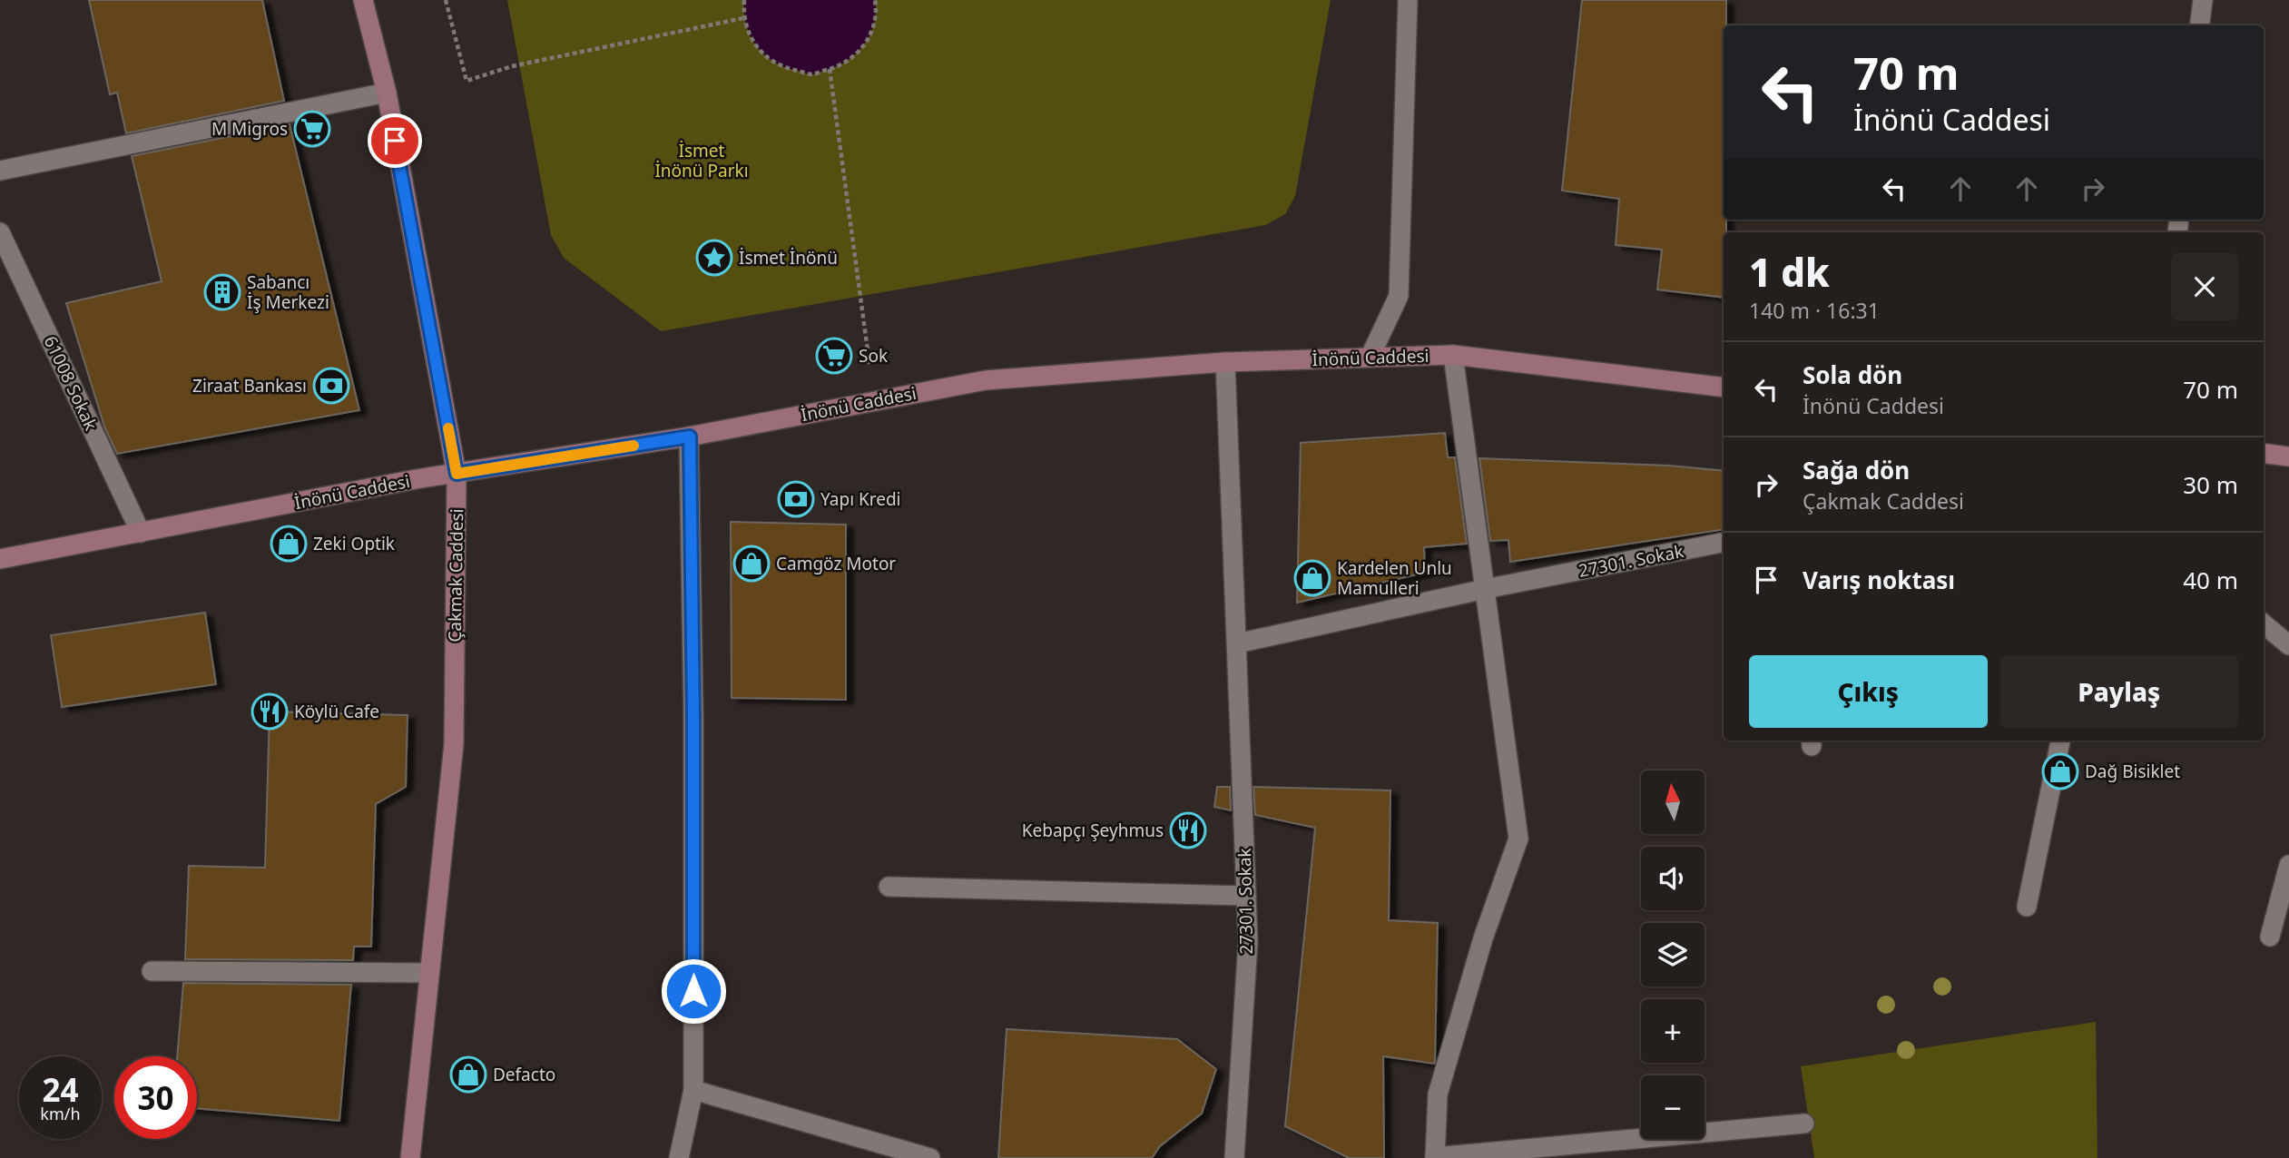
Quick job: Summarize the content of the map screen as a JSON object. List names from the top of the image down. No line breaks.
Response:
{"streets":{"main road":["İnönü Caddesi","Çakmak Caddesi"],"street":["61008 Sokak","27301. Sokak"]},"crossings":[["İnönü Caddesi","61008 Sokak"],["İnönü Caddesi","27301. Sokak"],["İnönü Caddesi","Çakmak Caddesi"]],"parks":["İsmet İnönü Parkı"],"places":{"supermarket":["M Migros","Sok"],"place":["İsmet İnönü"],"building":["Sabancı İş Merkezi"],"bank":["Ziraat Bankası","Yapı Kredi"],"shop":["Zeki Optik","Camgöz Motor","Kardelen Unlu Mamulleri","Dağ Bisiklet","Defacto"],"restaurant":["Köylü Cafe","Kebapçı Şeyhmus"]},"north":"top","page":{"turn":["70 m","İnönü Caddesi"],"heading":["1 dk","140 m · 16:31"],"list":[{"name":"Sola dön","note":"İnönü Caddesi","value":"70 m"},{"name":"Sağa dön","note":"Çakmak Caddesi","value":"30 m"},{"name":"Varış noktası","value":"40 m"}],"buttons":["Çıkış","Paylaş"],"map_buttons":["+","−"],"speed":"24 km/h","limit":"30"}}
